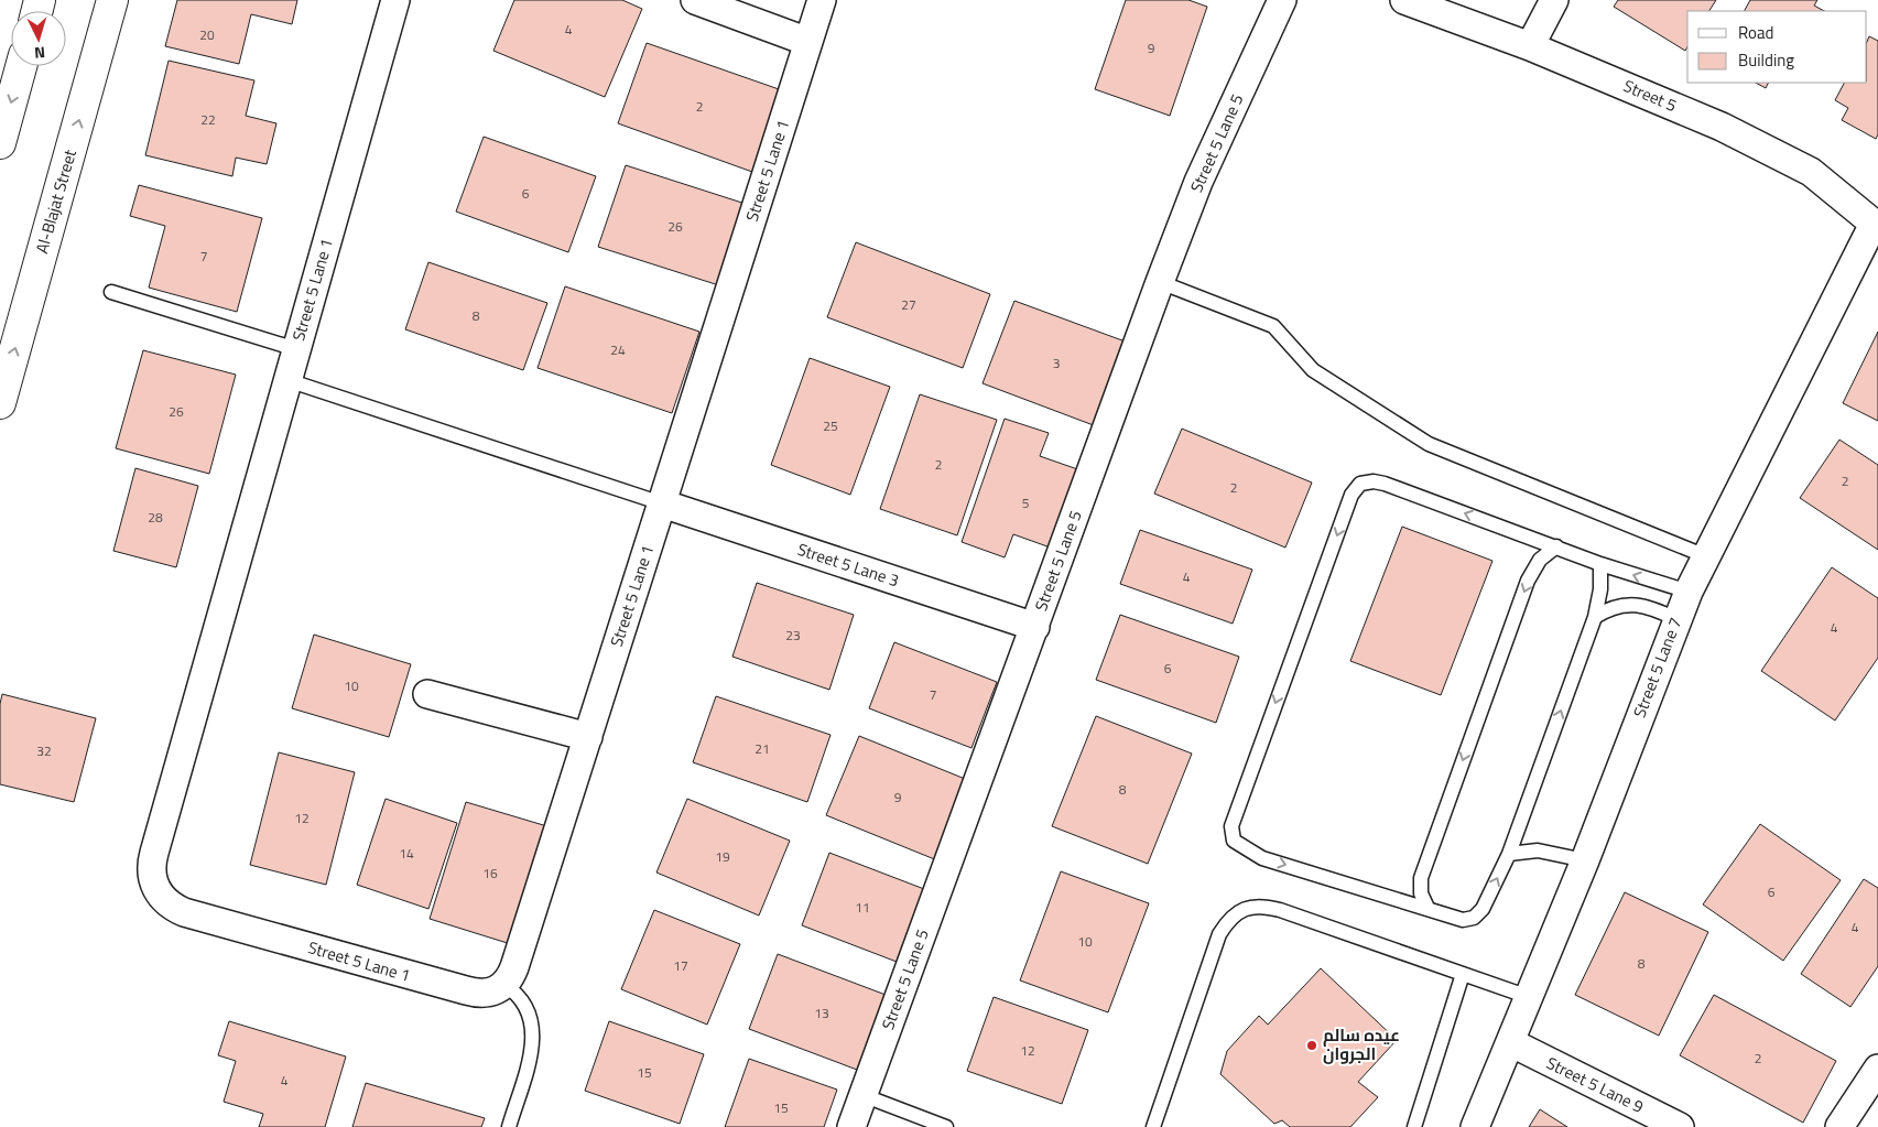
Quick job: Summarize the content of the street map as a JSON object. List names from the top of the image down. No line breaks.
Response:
{"streets":{"main road":["Al-Blajat Street"],"street":["Street 5","Street 5 Lane 5","Street 5 Lane 1","Street 5 Lane 3","Street 5 Lane 7","Street 5 Lane 9"]},"crossings":[["Street 5","Street 5 Lane 7"],["Street 5 Lane 5","Street 5 Lane 3"],["Street 5 Lane 1","Street 5 Lane 3"],["Street 5 Lane 7","Street 5 Lane 9"]],"one_way":["Al-Blajat Street"],"places":["عيده سالم الجروان"],"house_numbers":["4","20","9","2","22","6","26","7","27","8","24","3","26","25","2","2","2","5","28","4","4","23","6","10","7","21","32","8","9","12","14","19","16","6","11","4","10","8","17","13","12","2","15","4","15"],"legend":["Road","Building"],"north":"bottom"}
